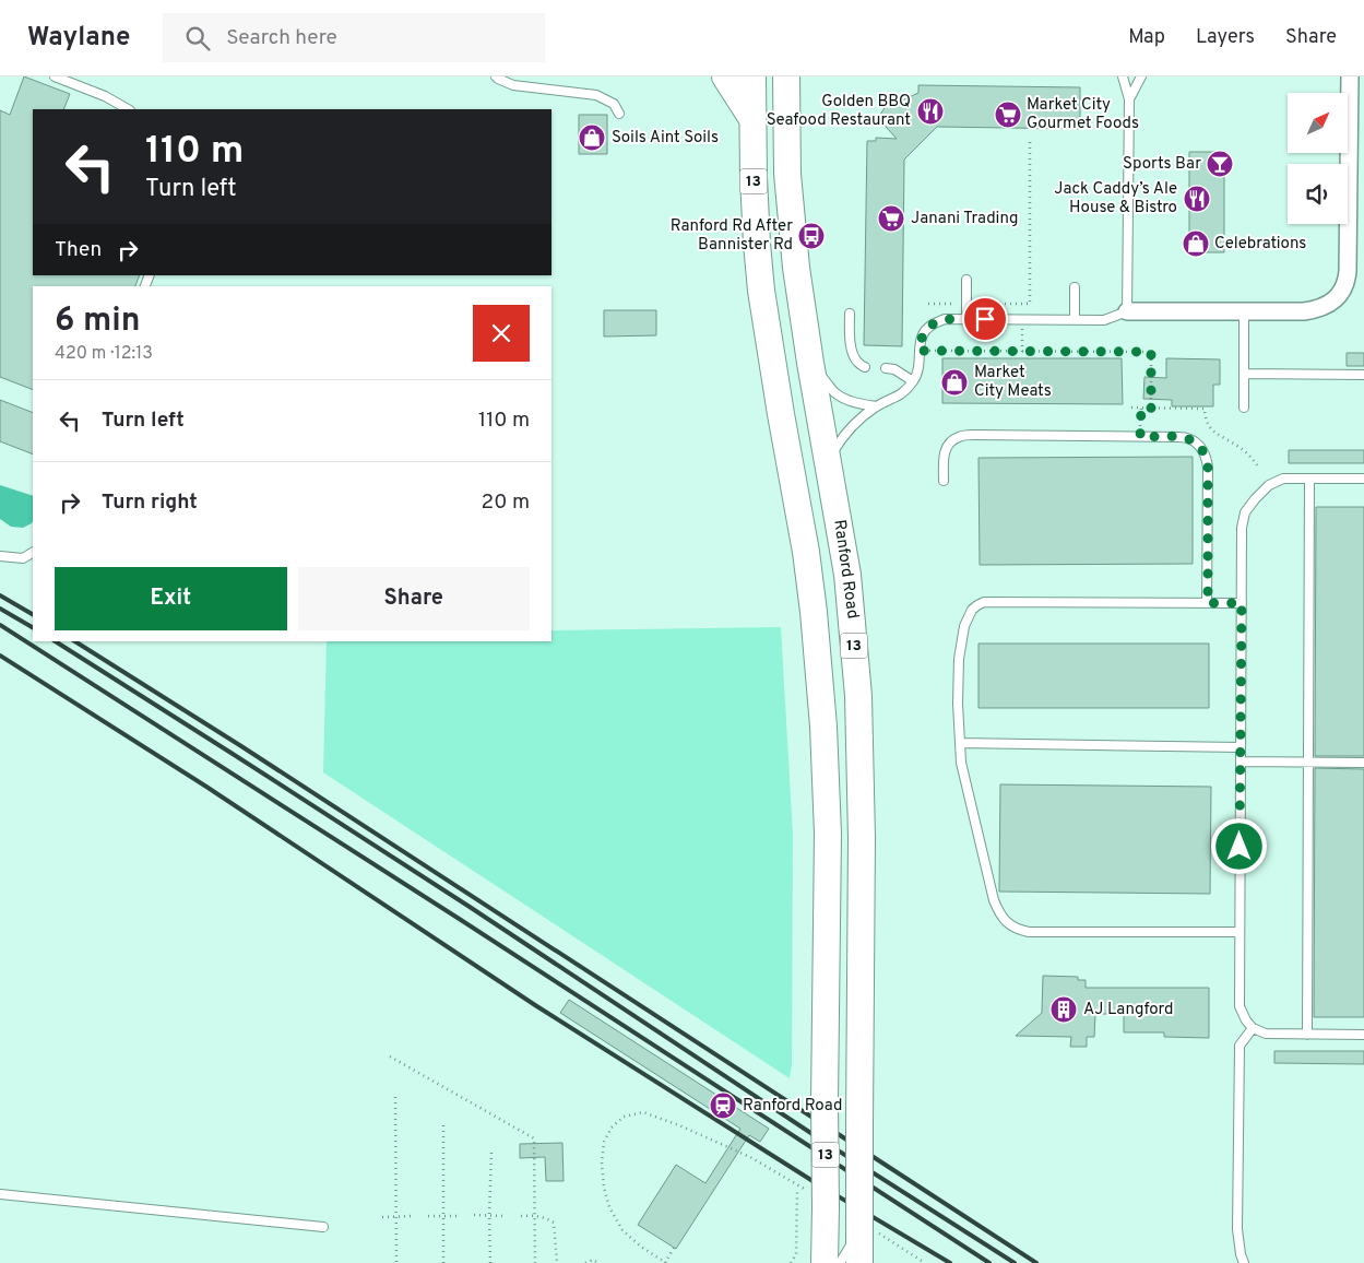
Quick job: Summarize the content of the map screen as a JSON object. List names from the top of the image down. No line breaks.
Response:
{"streets":{"main road":["13","Ranford Road"]},"places":{"restaurant":["Golden BBQ Seafood Restaurant","Jack Caddy’s Ale House & Bistro"],"supermarket":["Market City Gourmet Foods","Janani Trading"],"shop":["Soils Aint Soils","Celebrations","Market City Meats"],"bar":["Sports Bar"],"bus stop":["Ranford Rd After Bannister Rd"],"building":["AJ Langford"],"station":["Ranford Road"]},"north":"top right","page":{"header":"Waylane","search":"Search here","nav":["Map","Layers","Share"],"turn":["110 m","Turn left"],"then":"Then","heading":["6 min","420 m · 12:13"],"list":[{"name":"Turn left","value":"110 m"},{"name":"Turn right","value":"20 m"}],"buttons":["Exit","Share"]}}
